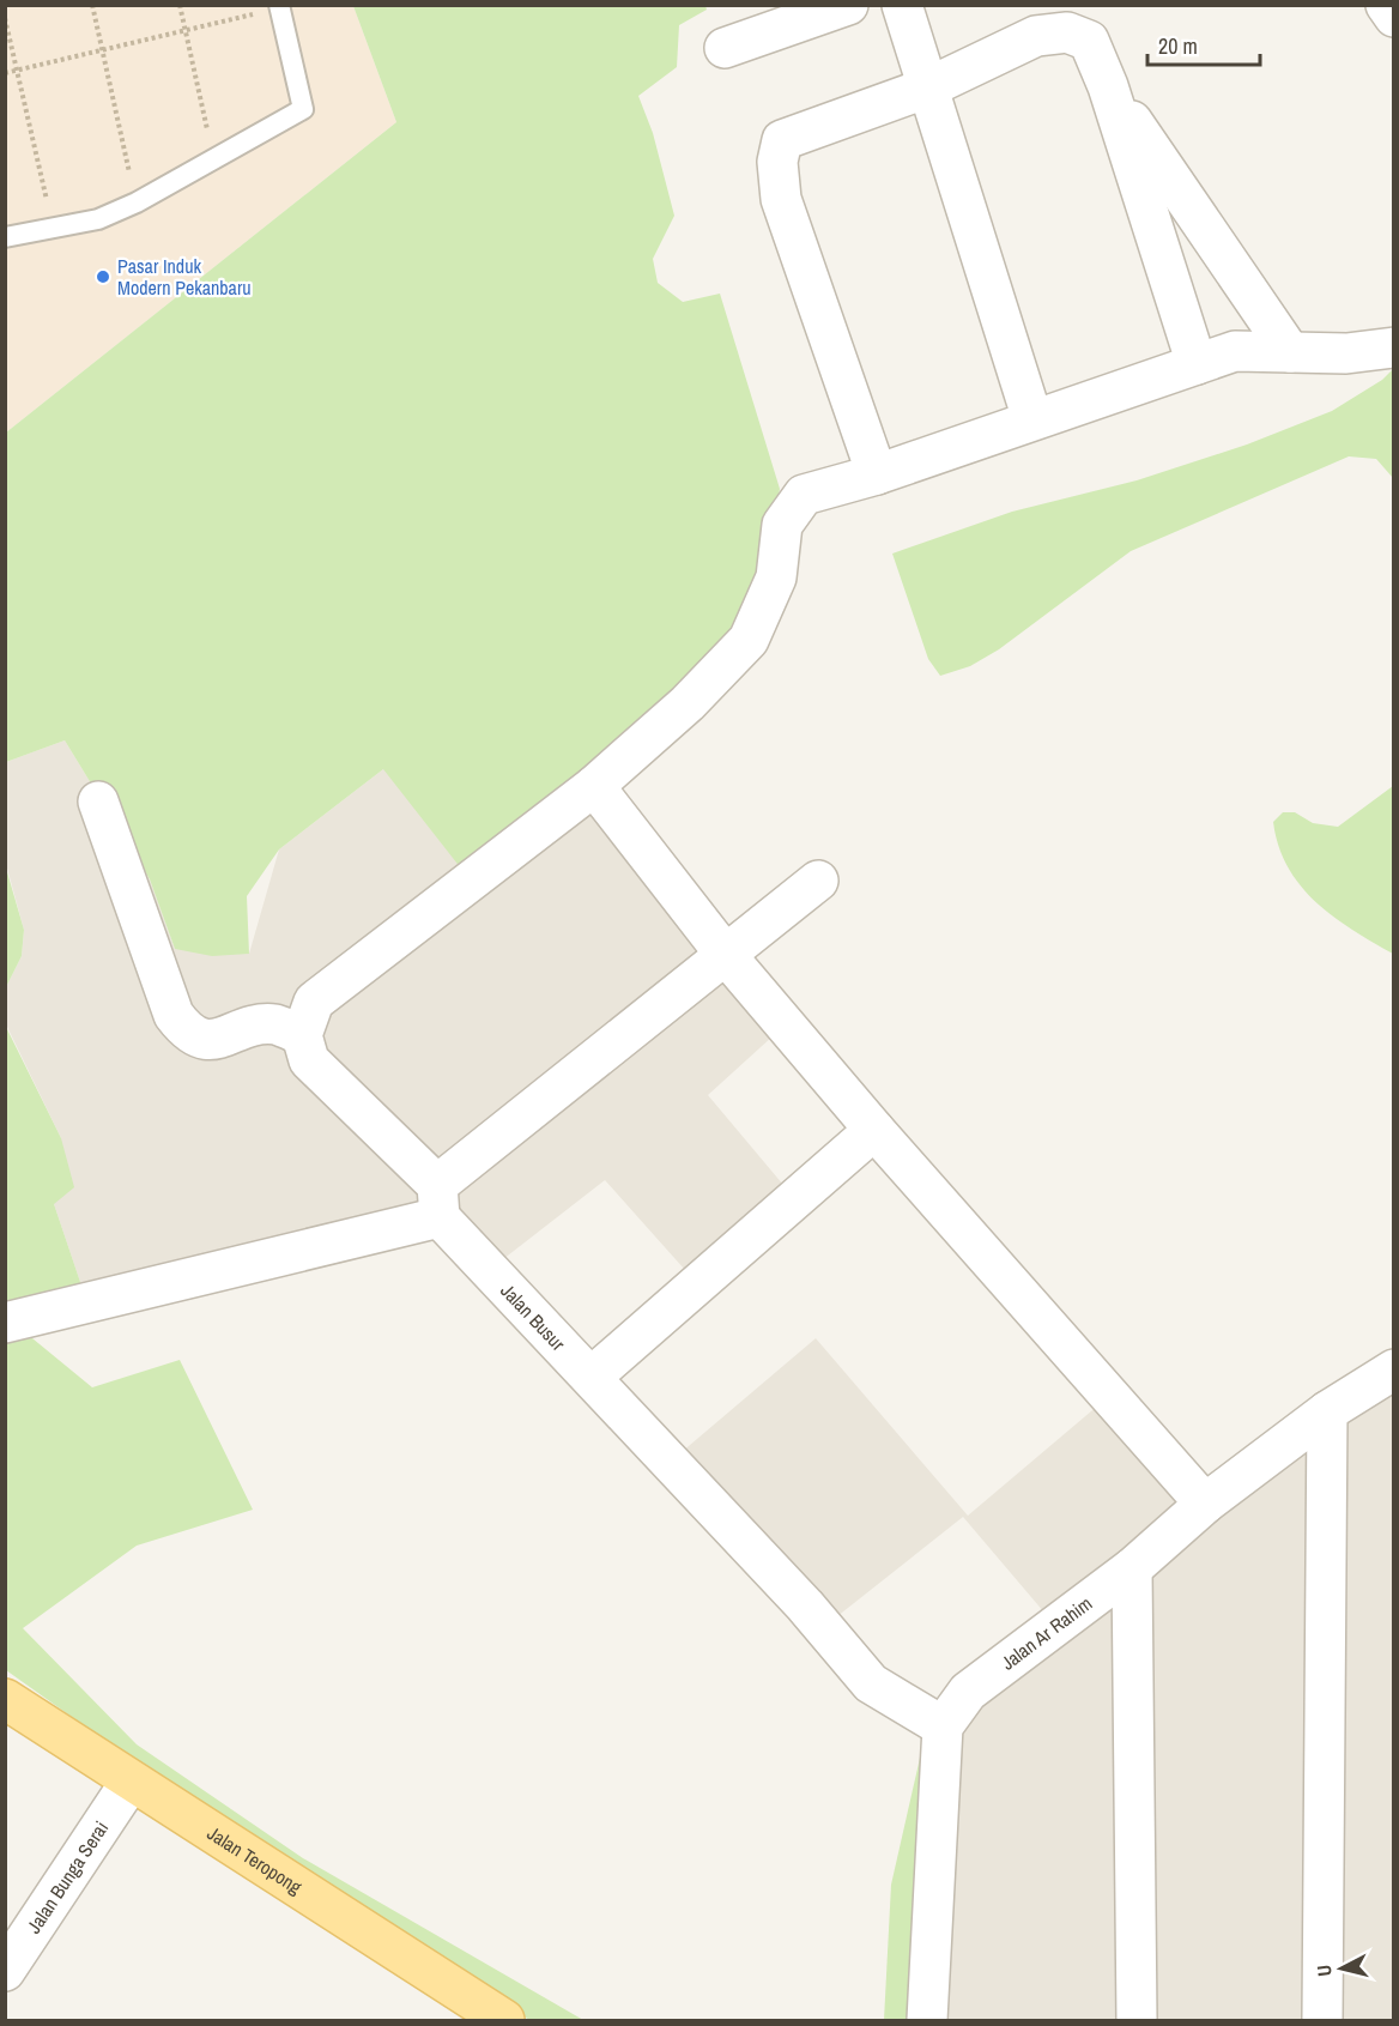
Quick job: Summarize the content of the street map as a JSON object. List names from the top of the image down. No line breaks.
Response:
{"streets":{"main road":["Jalan Teropong"],"street":["Jalan Busur","Jalan Ar Rahim","Jalan Bunga Serai"]},"crossings":[["Jalan Busur","Jalan Ar Rahim"],["Jalan Teropong","Jalan Bunga Serai"]],"places":["Pasar Induk Modern Pekanbaru"],"scale_bar":"20 m","north":"left"}
